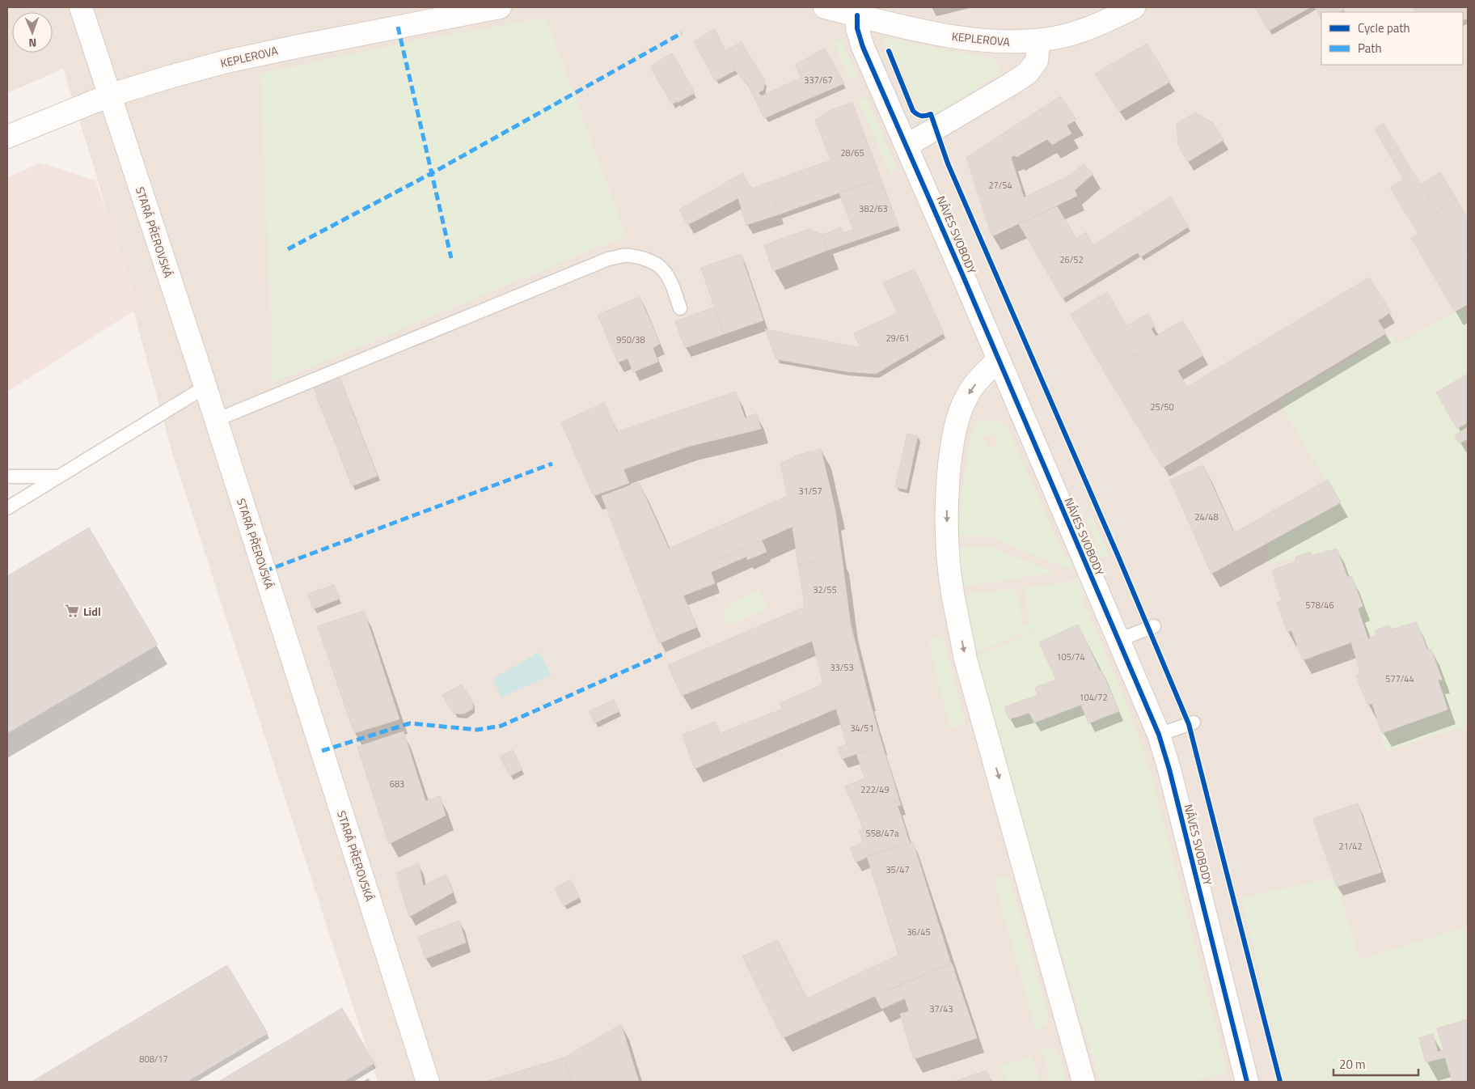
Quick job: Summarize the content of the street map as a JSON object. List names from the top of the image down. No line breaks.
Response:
{"streets":{"street":["KEPLEROVA","STARÁ PŘEROVSKÁ","NÁVES SVOBODY"]},"crossings":[["KEPLEROVA","STARÁ PŘEROVSKÁ"],["KEPLEROVA","NÁVES SVOBODY"]],"places":{"supermarket":["Lidl"]},"house_numbers":["337/67","28/65","27/54","382/63","26/52","29/61","950/38","25/50","31/57","24/48","32/55","578/46","105/74","33/53","577/44","104/72","34/51","683","222/49","558/47a","21/42","35/47","36/45","37/43","808/17"],"legend":["Cycle path","Path"],"scale_bar":"20 m","north":"bottom"}
